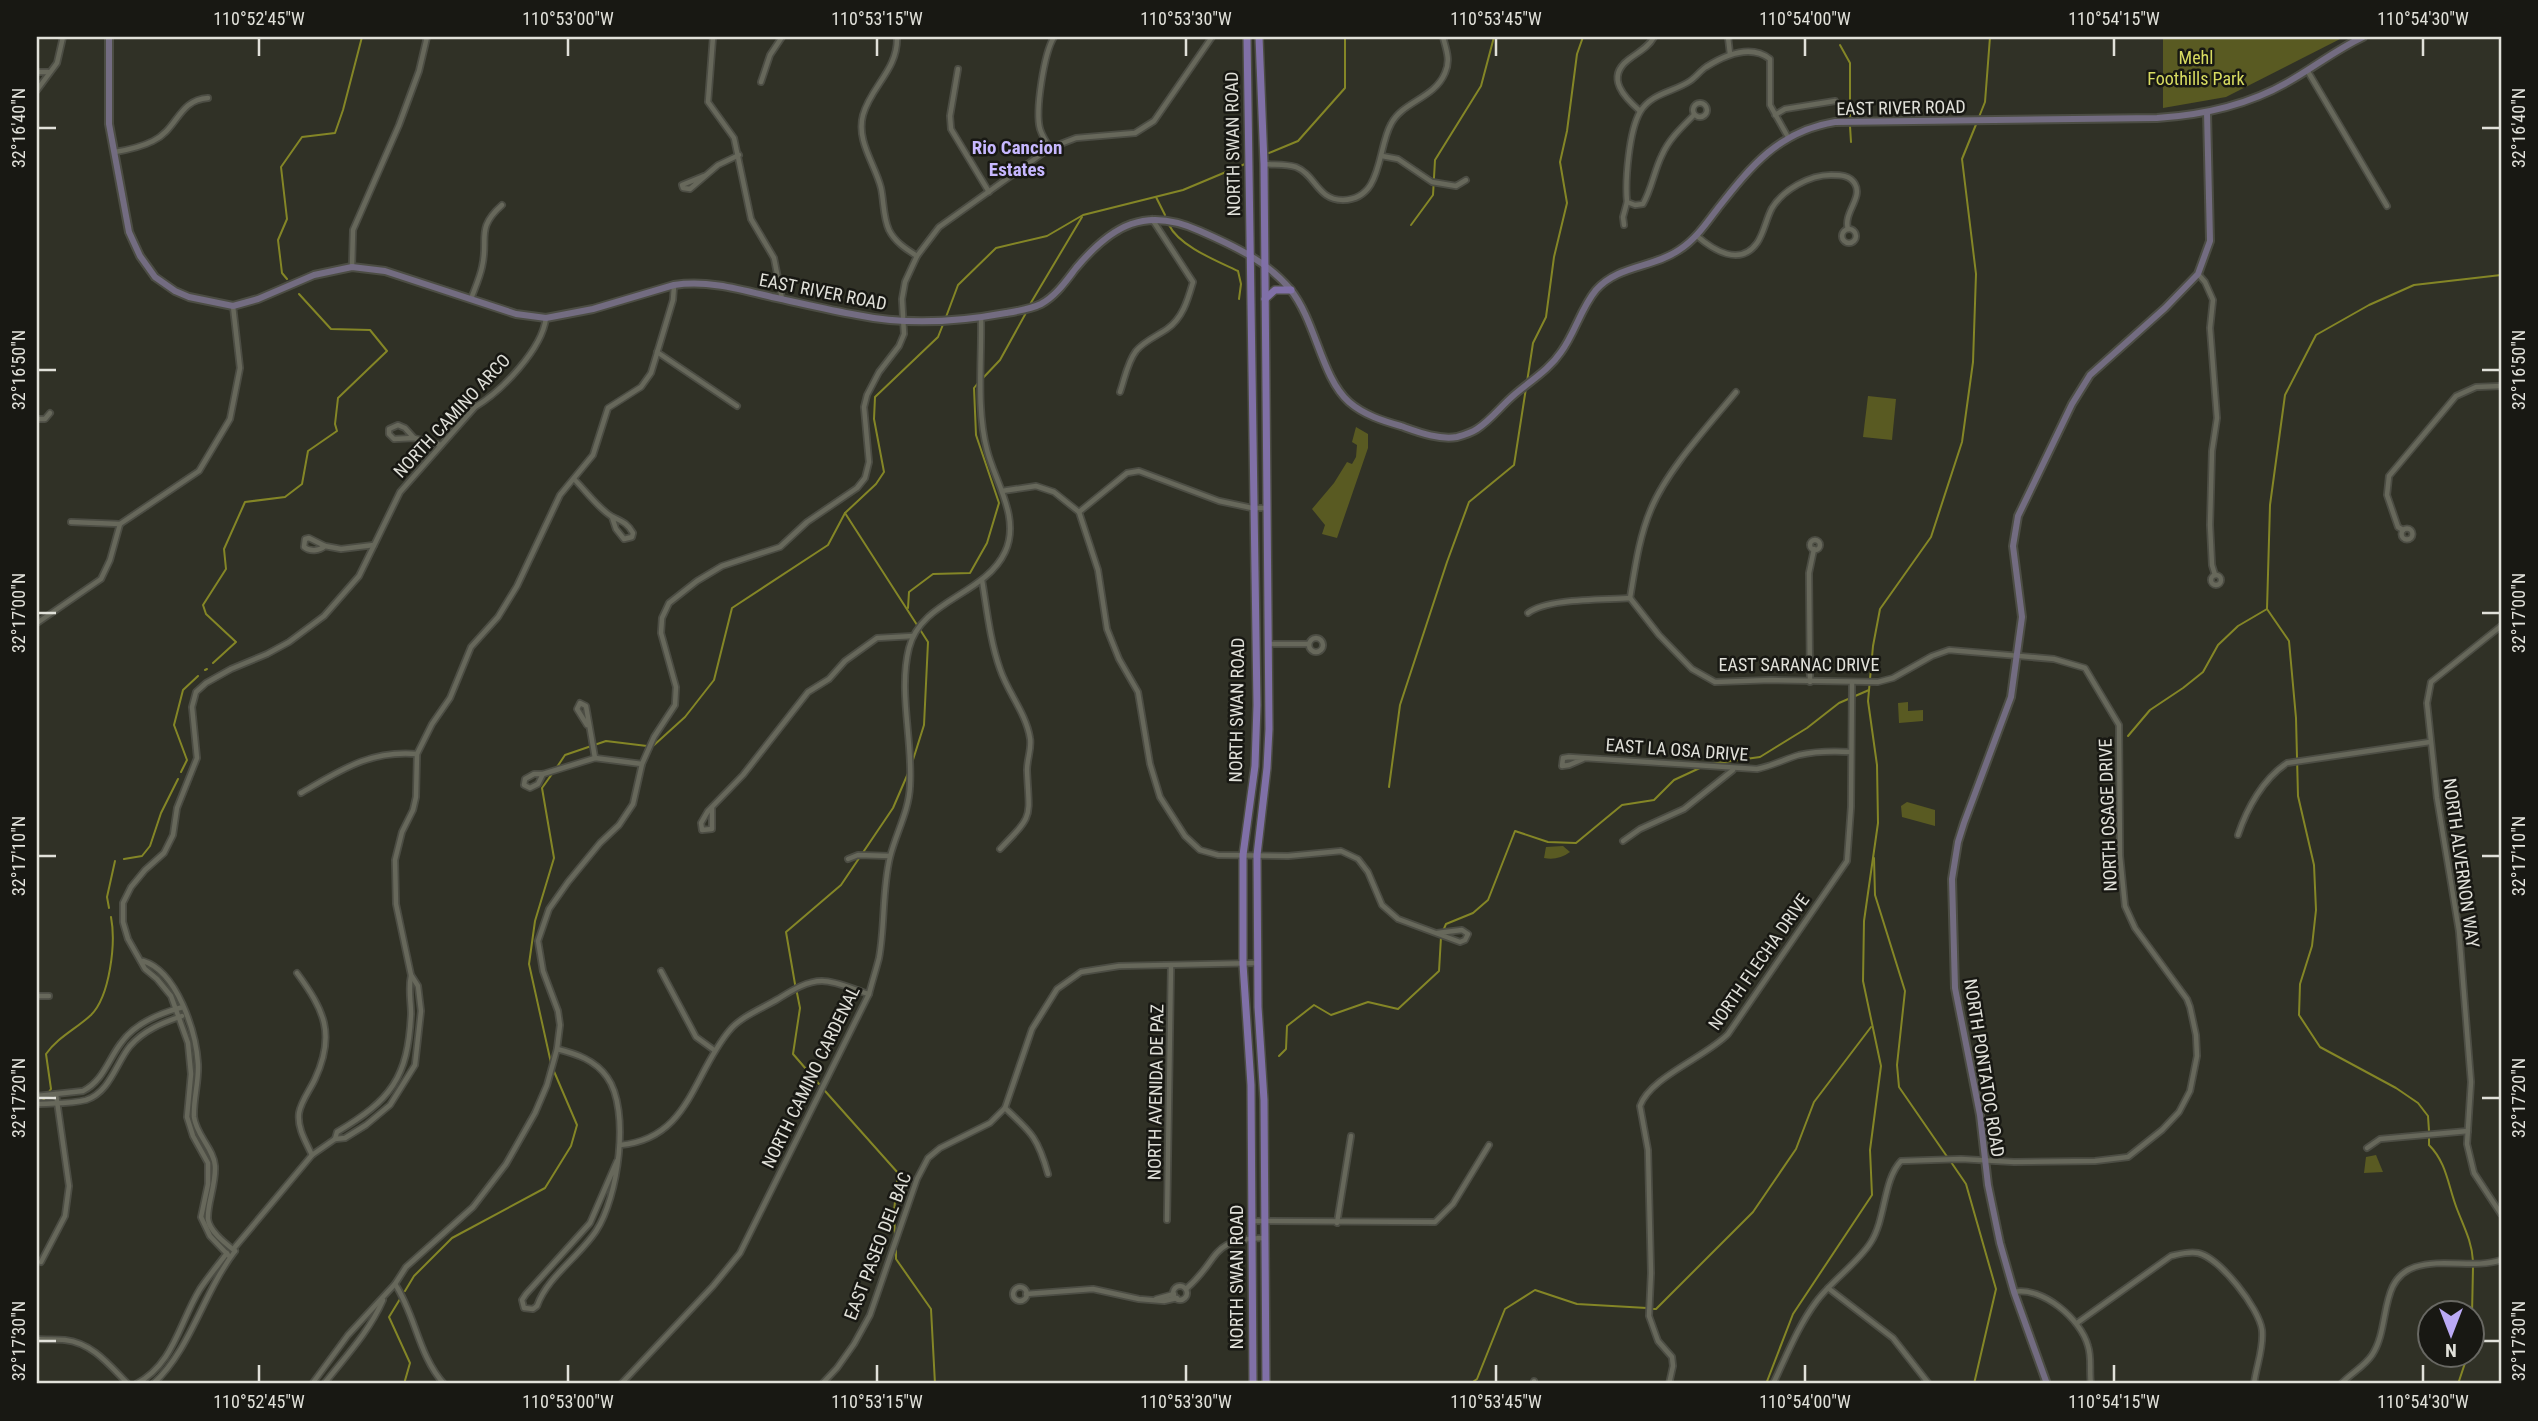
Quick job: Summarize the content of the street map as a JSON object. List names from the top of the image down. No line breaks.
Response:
{"streets":{"main road":["NORTH SWAN ROAD"],"street":["EAST RIVER ROAD","NORTH CAMINO ARCO","EAST SARANAC DRIVE","EAST LA OSA DRIVE","NORTH OSAGE DRIVE","NORTH ALVERNON WAY","NORTH FLECHA DRIVE","NORTH PONTATOC ROAD","NORTH CAMINO CARDENAL","NORTH AVENIDA DE PAZ","EAST PASEO DEL BAC"]},"crossings":[["EAST RIVER ROAD","NORTH SWAN ROAD"],["EAST RIVER ROAD","NORTH CAMINO ARCO"],["EAST RIVER ROAD","NORTH PONTATOC ROAD"],["EAST SARANAC DRIVE","NORTH OSAGE DRIVE"],["EAST SARANAC DRIVE","NORTH FLECHA DRIVE"],["EAST SARANAC DRIVE","NORTH PONTATOC ROAD"],["EAST LA OSA DRIVE","NORTH FLECHA DRIVE"],["NORTH OSAGE DRIVE","NORTH PONTATOC ROAD"]],"districts":["Rio Cancion Estates"],"parks":["Mehl Foothills Park"],"north":"bottom","coordinates":["110°52'45\"W","110°53'00\"W","110°53'15\"W","110°53'30\"W","110°53'45\"W","110°54'00\"W","110°54'15\"W","110°54'30\"W","32°16'40\"N","32°16'50\"N","32°17'00\"N","32°17'10\"N","32°17'20\"N","32°17'30\"N"]}
